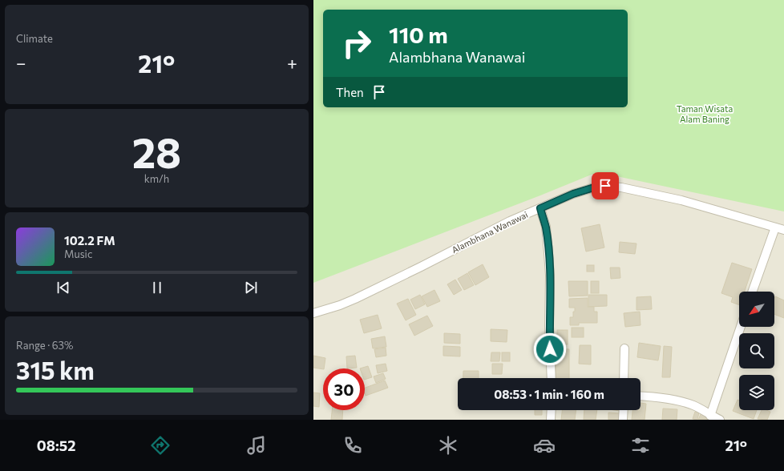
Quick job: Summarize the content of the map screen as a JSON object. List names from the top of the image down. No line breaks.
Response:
{"streets":{"street":["Alambhana Wanawai"]},"parks":["Taman Wisata Alam Baning"],"north":"bottom left","page":{"tile":["Climate",["28","km/h"],["Range · 63%","315 km"]],"turn":["110 m","Alambhana Wanawai"],"heat":["−","21°","+"],"then":"Then","song":["102.2 FM","Music"],"limit":"30","trip":"08:53 · 1 min · 160 m","tabs":["08:52","21°"]}}
